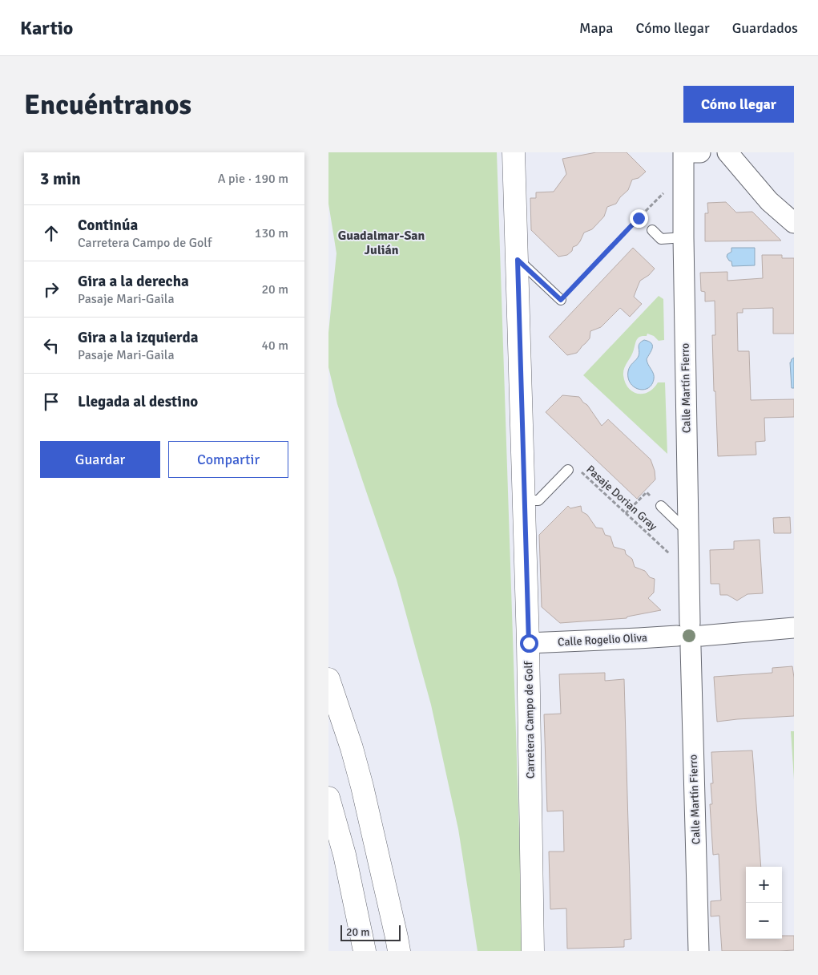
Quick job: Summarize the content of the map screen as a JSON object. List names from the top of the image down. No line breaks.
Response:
{"streets":{"main road":["Carretera Campo de Golf"],"street":["Calle Martín Fierro","Calle Rogelio Oliva"],"path":["Pasaje Dorian Gray"]},"crossings":[["Calle Martín Fierro","Calle Rogelio Oliva"],["Calle Rogelio Oliva","Carretera Campo de Golf"]],"districts":["Guadalmar-San Julián"],"scale_bar":"20 m","page":{"header":"Kartio","nav":["Mapa","Cómo llegar","Guardados"],"buttons":["Cómo llegar",["Guardar","Compartir"]],"title":"Encuéntranos","heading":["3 min","A pie · 190 m"],"list":[["Continúa","Carretera Campo de Golf","130 m"],["Gira a la derecha","Pasaje Mari-Gaila","20 m"],["Gira a la izquierda","Pasaje Mari-Gaila","40 m"],"Llegada al destino"],"map_buttons":["+","−"],"scale":"20 m"}}
